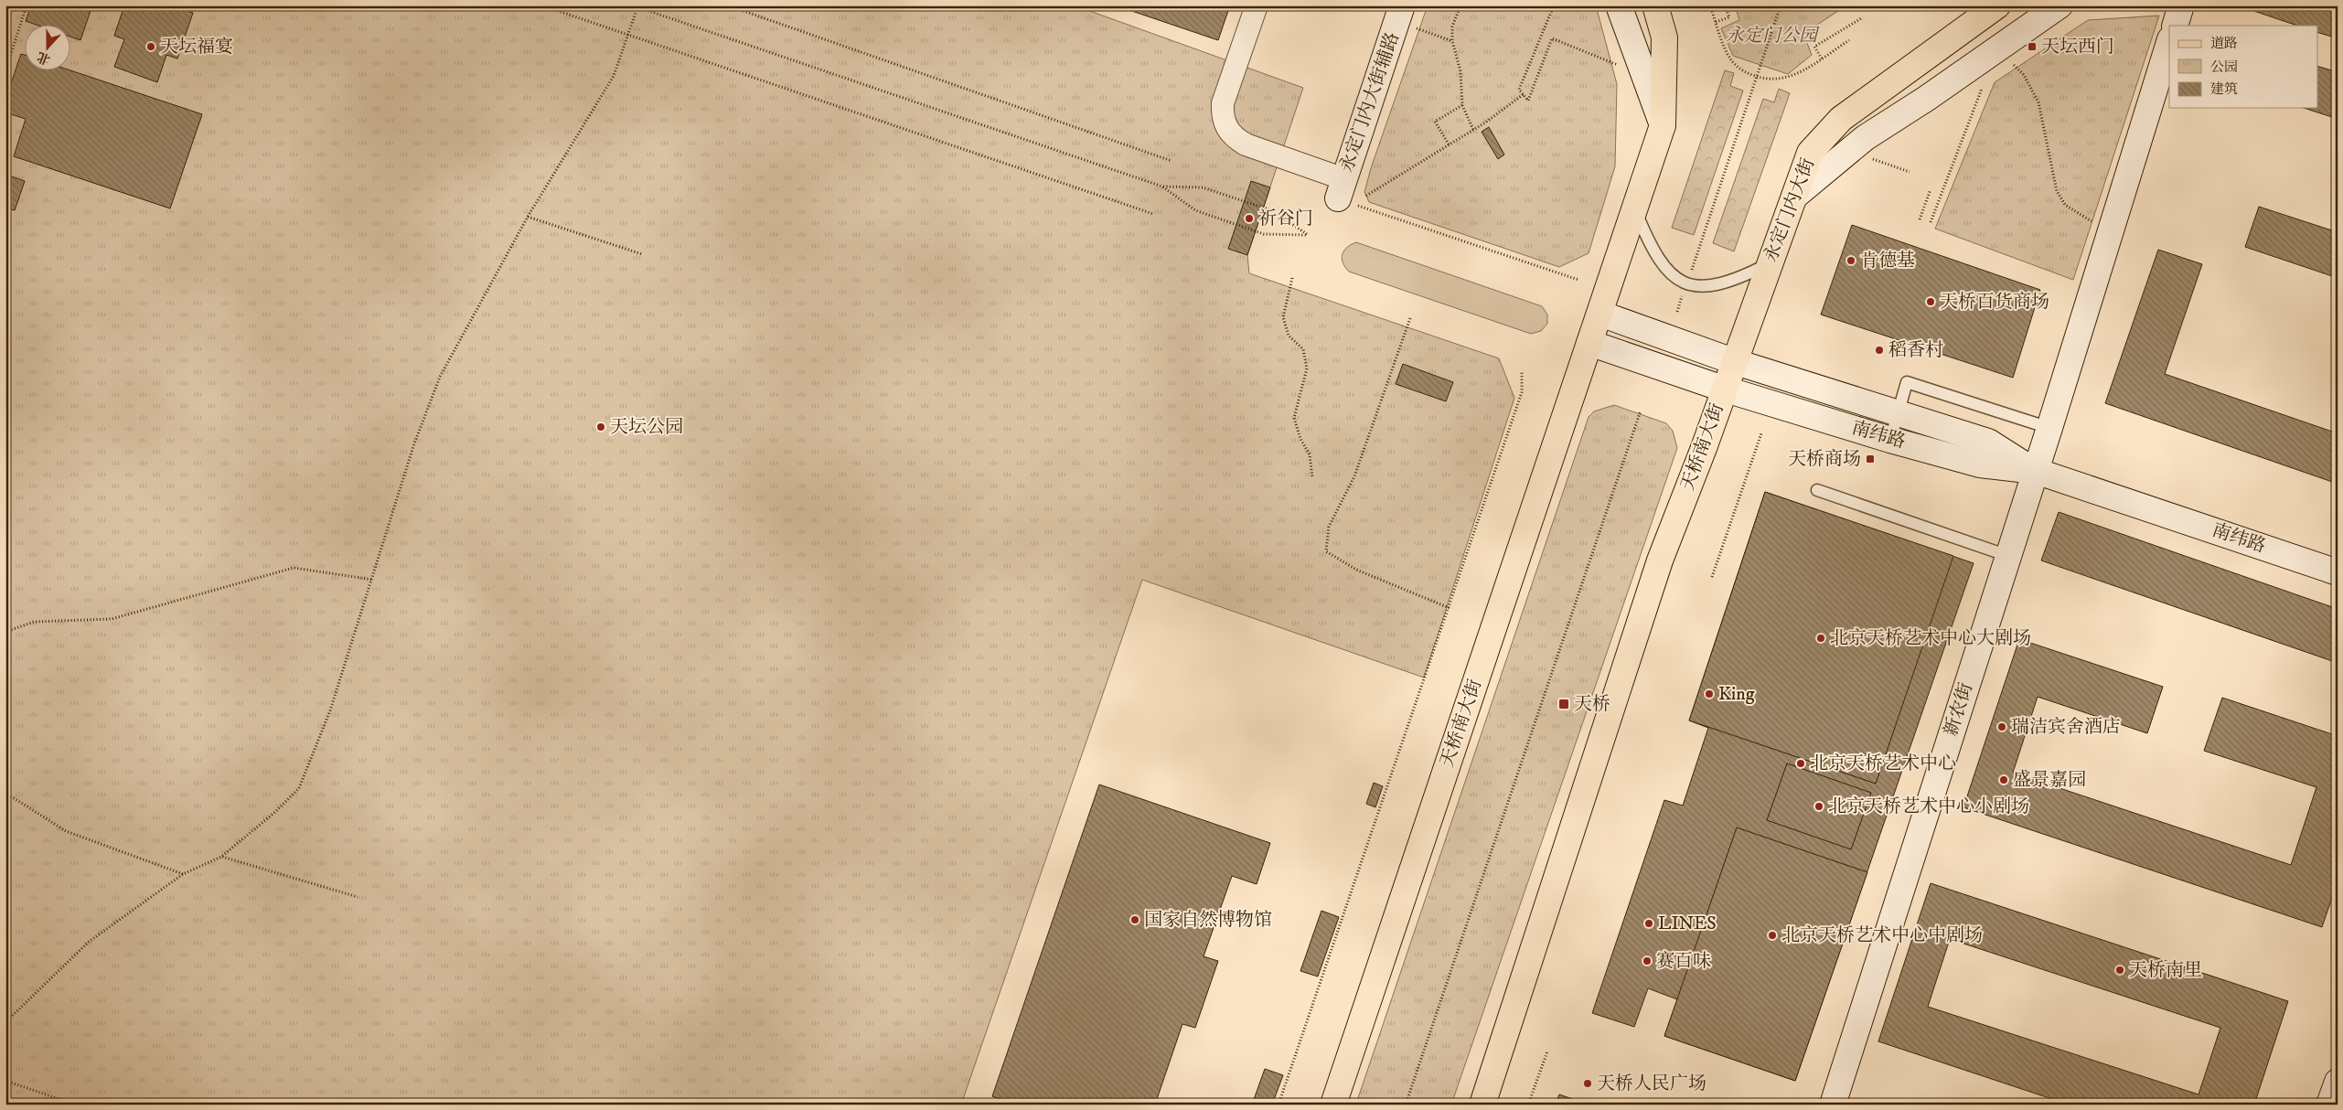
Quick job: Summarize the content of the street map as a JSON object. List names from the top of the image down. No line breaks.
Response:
{"streets":{"main road":["永定门内大街","天桥南大街"],"street":["永定门内大街辅路","南纬路","新农街"]},"crossings":[["永定门内大街","南纬路"],["永定门内大街","天桥南大街"],["南纬路","天桥南大街"],["南纬路","新农街"]],"parks":["永定门公园"],"places":{"other":["天坛福宴","祈谷门","肯德基","天桥百货商场","稻香村","天坛公园","北京天桥艺术中心大剧场","King","瑞洁宾舍酒店","北京天桥艺术中心","盛景嘉园","北京天桥艺术中心小剧场","国家自然博物馆","LINES","北京天桥艺术中心中剧场","赛百味","天桥南里","天桥人民广场"],"transit":["天坛西门","天桥商场","天桥"]},"legend":["道路","公园","建筑"],"north":"bottom"}
